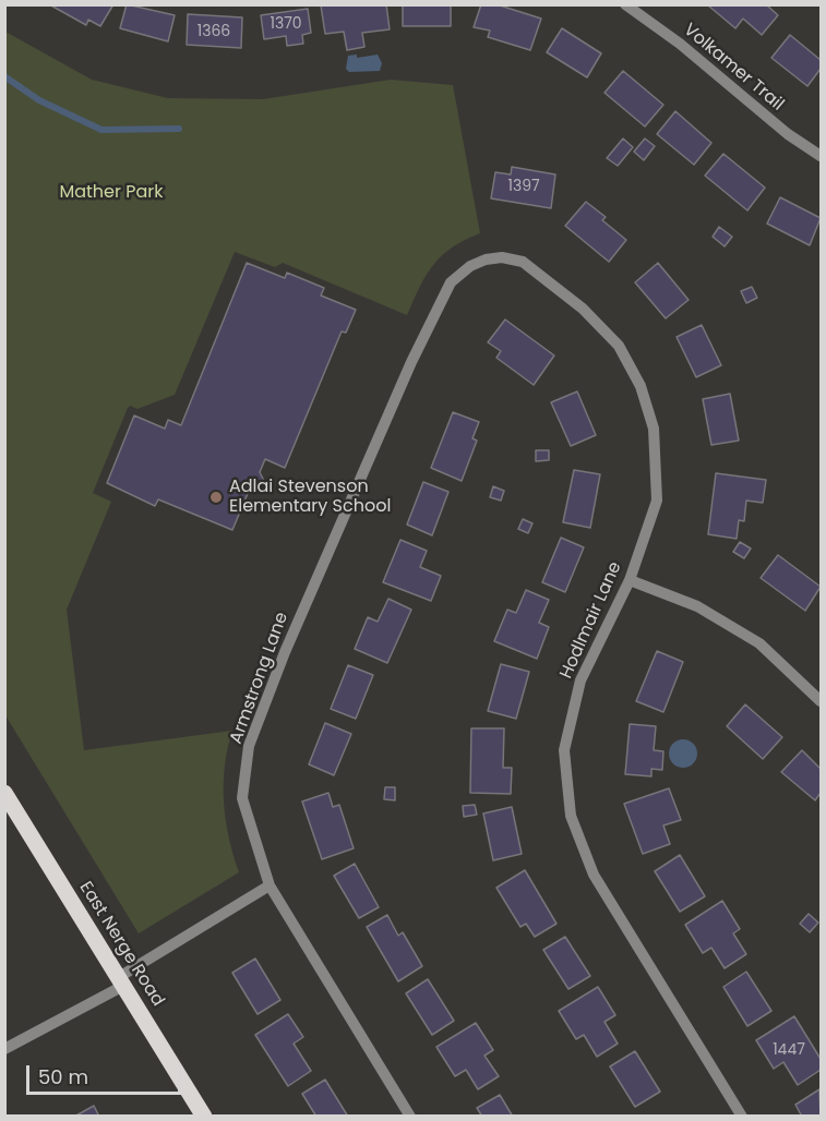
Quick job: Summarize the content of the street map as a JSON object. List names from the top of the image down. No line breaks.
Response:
{"streets":{"main road":["East Nerge Road"],"street":["Volkamer Trail","Hodlmair Lane","Armstrong Lane"]},"crossings":[["Hodlmair Lane","Armstrong Lane"]],"parks":["Mather Park"],"places":["Adlai Stevenson Elementary School"],"house_numbers":["1370","1366","1397","1447"],"scale_bar":"50 m"}
